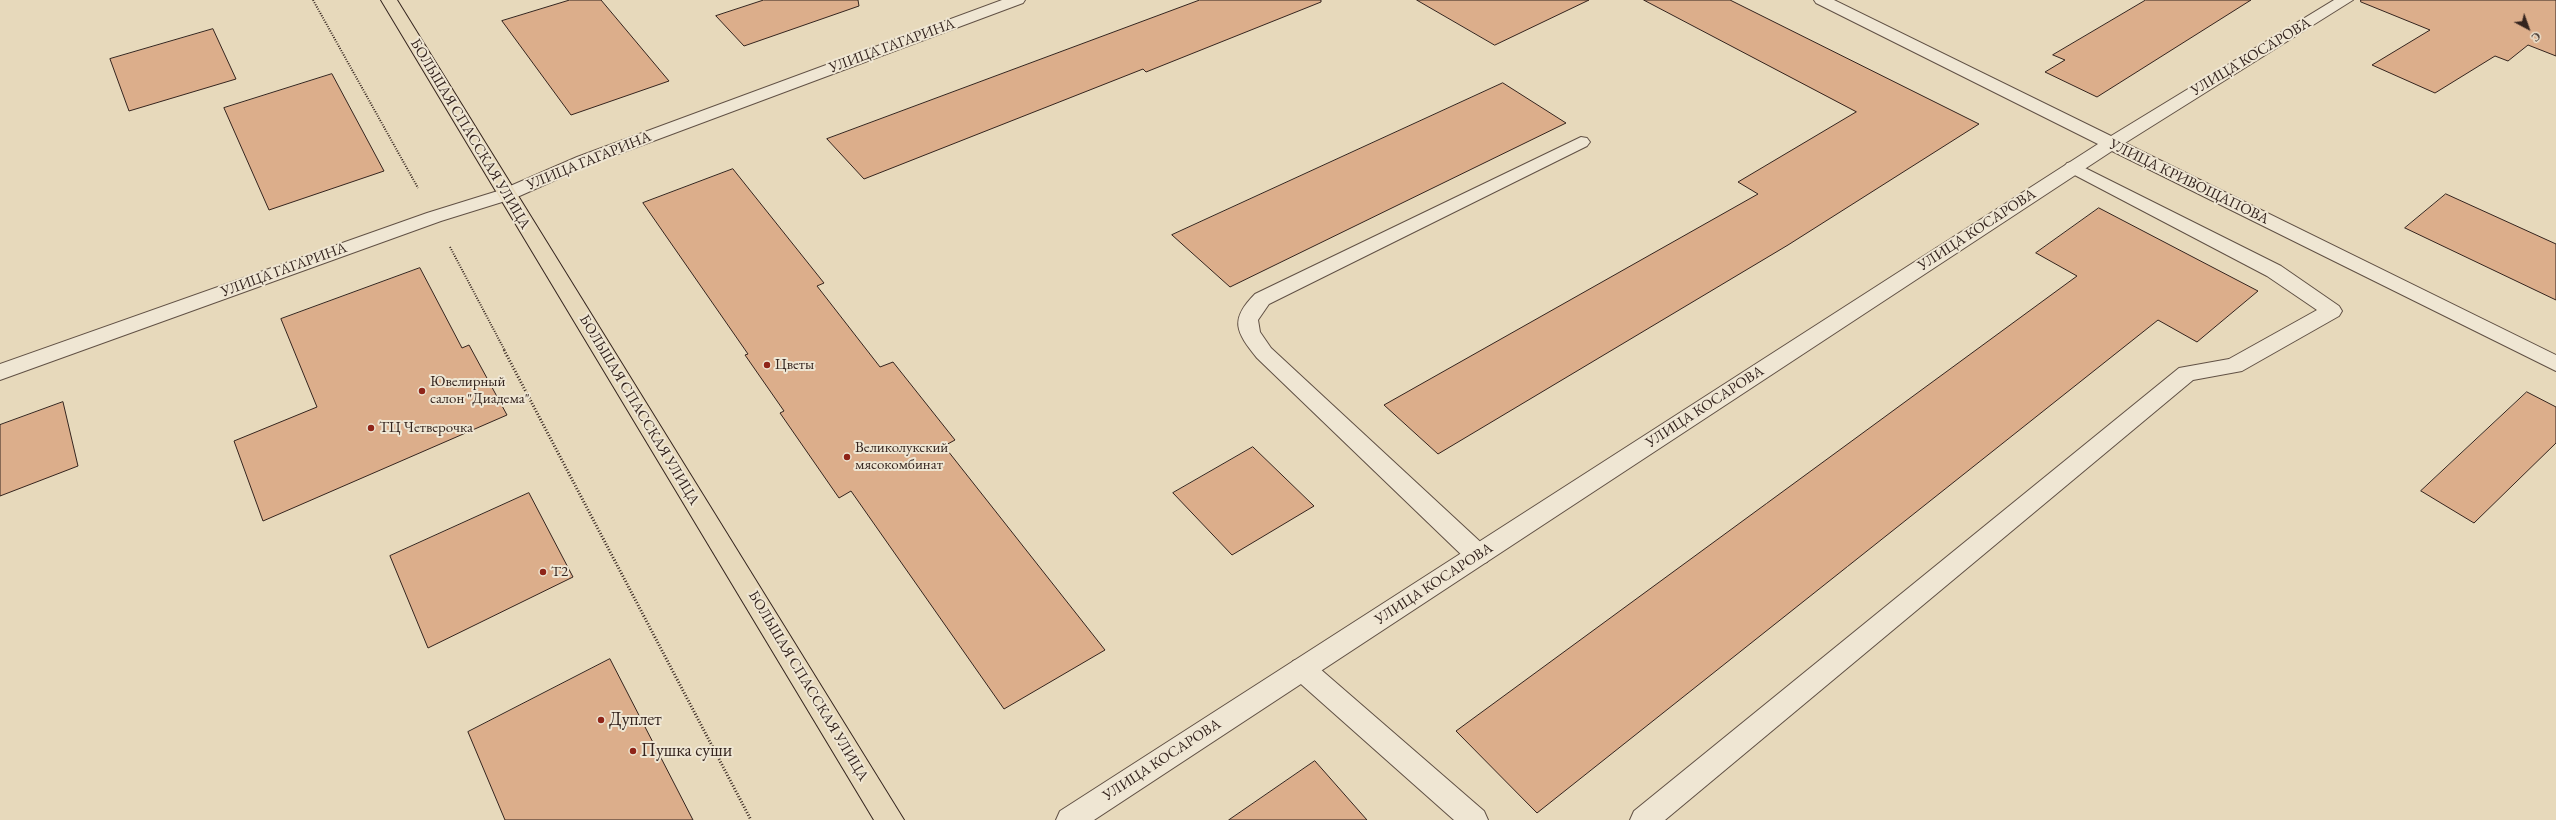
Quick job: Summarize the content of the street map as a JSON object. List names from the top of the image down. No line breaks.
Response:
{"streets":{"main road":["БОЛЬШАЯ СПАССКАЯ УЛИЦА"],"street":["УЛИЦА ГАГАРИНА","УЛИЦА КОСАРОВА","УЛИЦА КРИВОЩАПОВА"]},"crossings":[["УЛИЦА ГАГАРИНА","БОЛЬШАЯ СПАССКАЯ УЛИЦА"],["УЛИЦА КОСАРОВА","УЛИЦА КРИВОЩАПОВА"]],"places":["Цветы","Ювелирный салон \"Диадема\"","ТЦ Четверочка","Великолукский мясокомбинат","T2","Дуплет","Пушка суши"],"north":"bottom right"}
